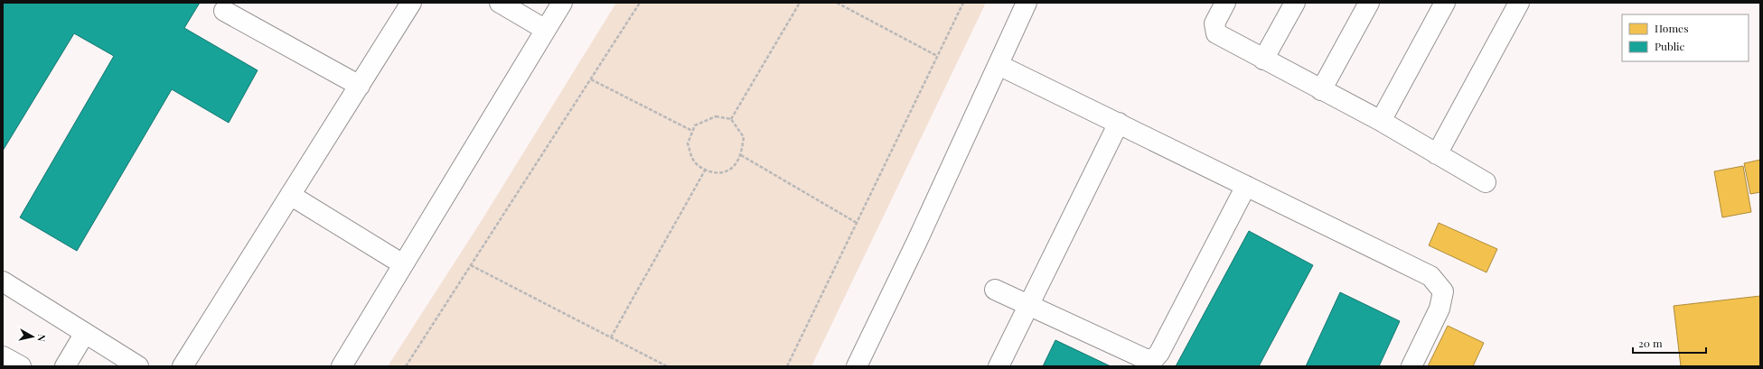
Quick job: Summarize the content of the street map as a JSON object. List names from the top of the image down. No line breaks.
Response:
{"legend":["Homes","Public"],"scale_bar":"20 m","north":"right"}
